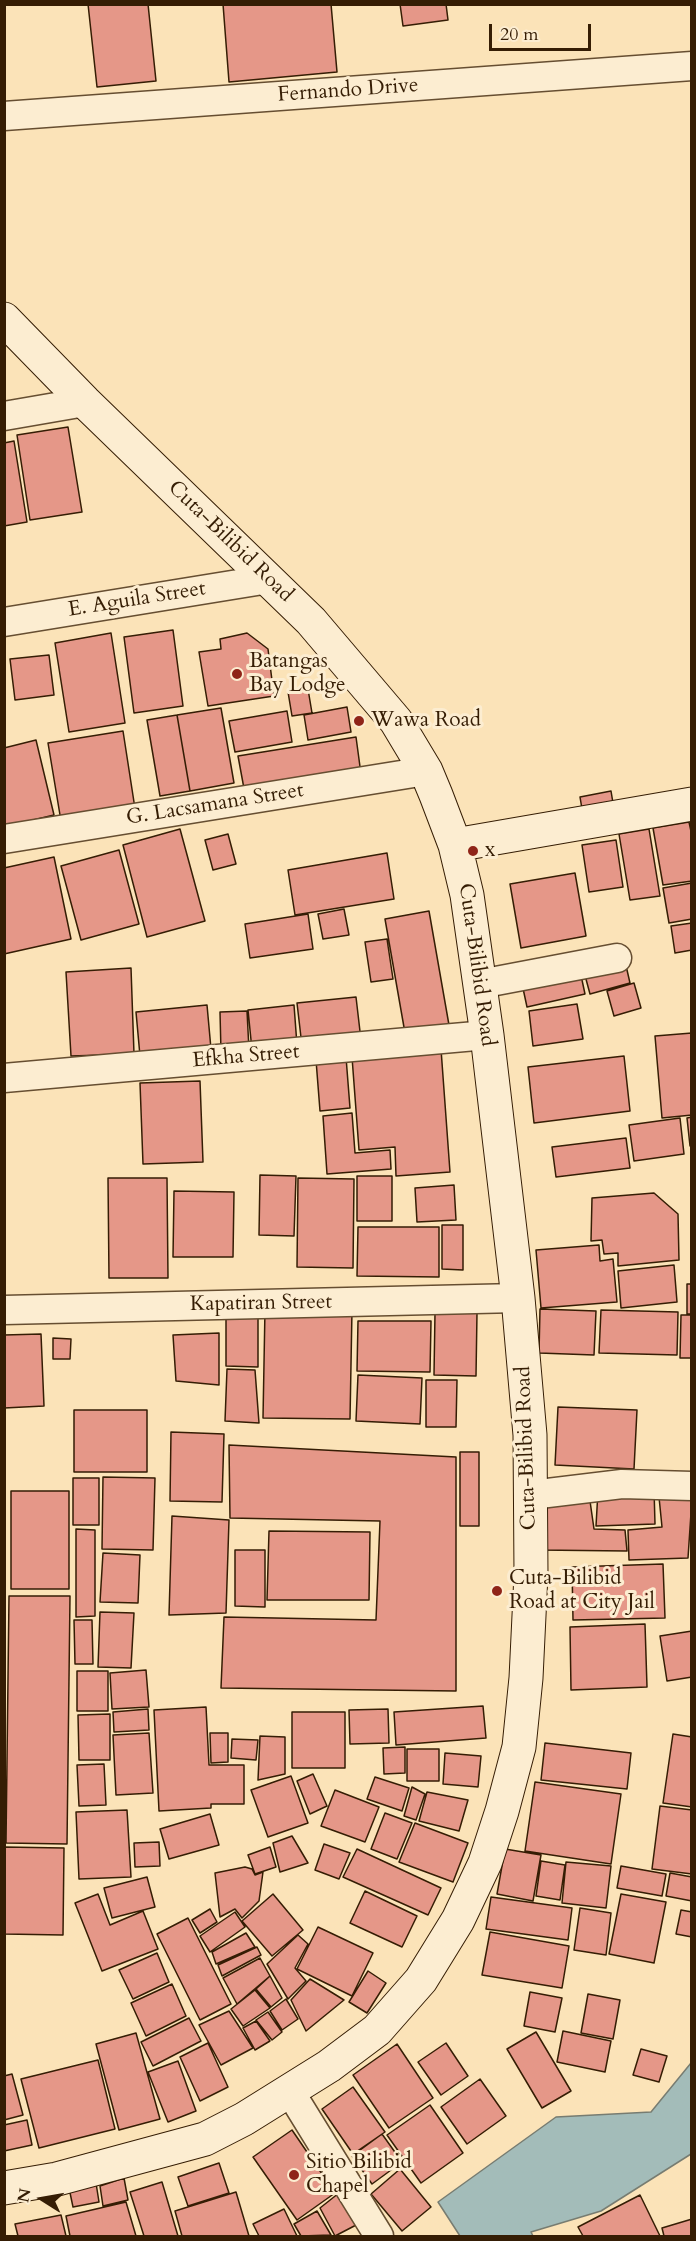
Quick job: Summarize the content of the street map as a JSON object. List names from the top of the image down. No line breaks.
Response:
{"streets":{"street":["Fernando Drive","Cuta-Bilibid Road","E. Aguila Street","G. Lacsamana Street","Efkha Street","Kapatiran Street"]},"crossings":[["Cuta-Bilibid Road","E. Aguila Street"],["Cuta-Bilibid Road","G. Lacsamana Street"],["Cuta-Bilibid Road","Efkha Street"],["Cuta-Bilibid Road","Kapatiran Street"]],"places":["Batangas Bay Lodge","Wawa Road","x","Cuta-Bilibid Road at City Jail","Sitio Bilibid Chapel"],"scale_bar":"20 m","north":"left"}
